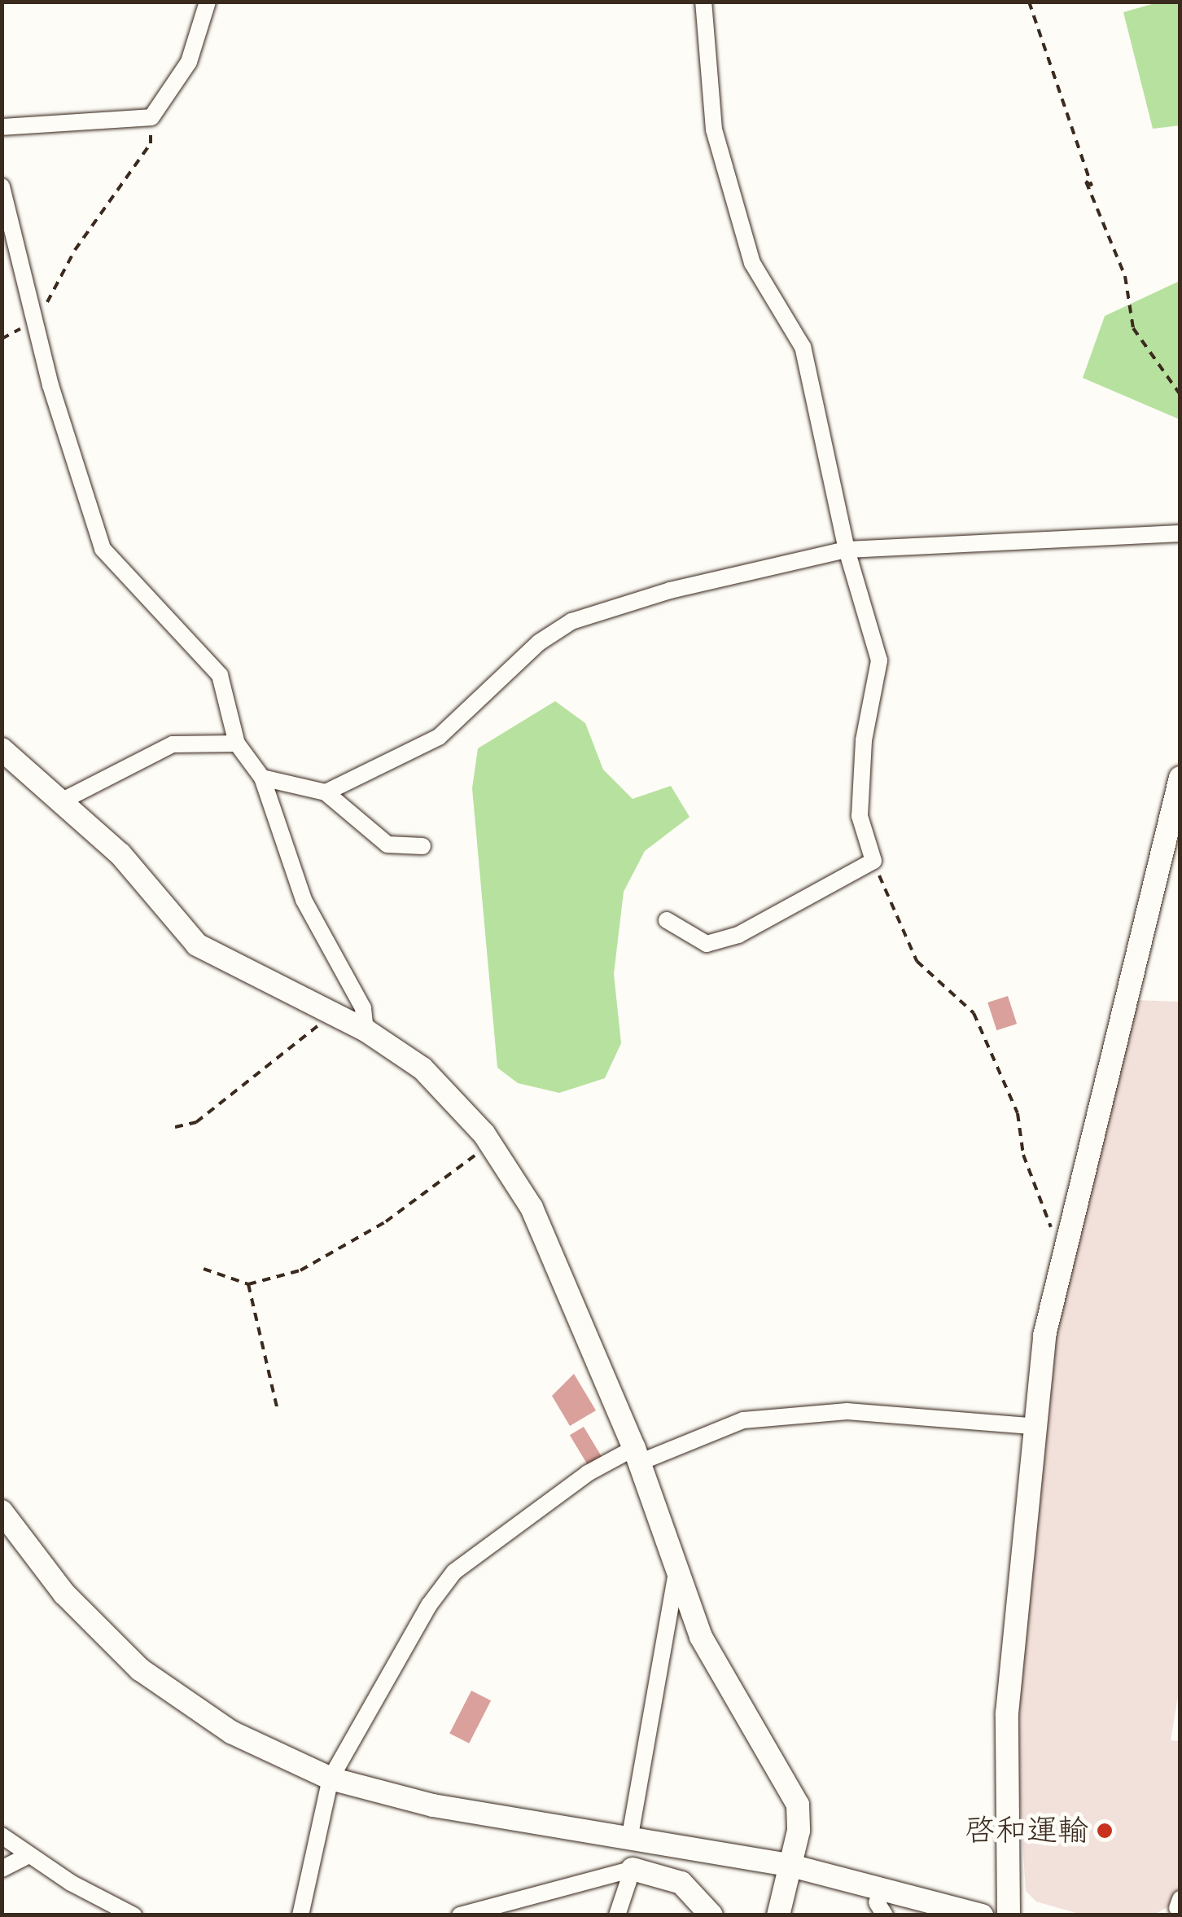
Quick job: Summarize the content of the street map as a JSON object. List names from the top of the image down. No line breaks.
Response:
{"places":["啓和運輸"]}
